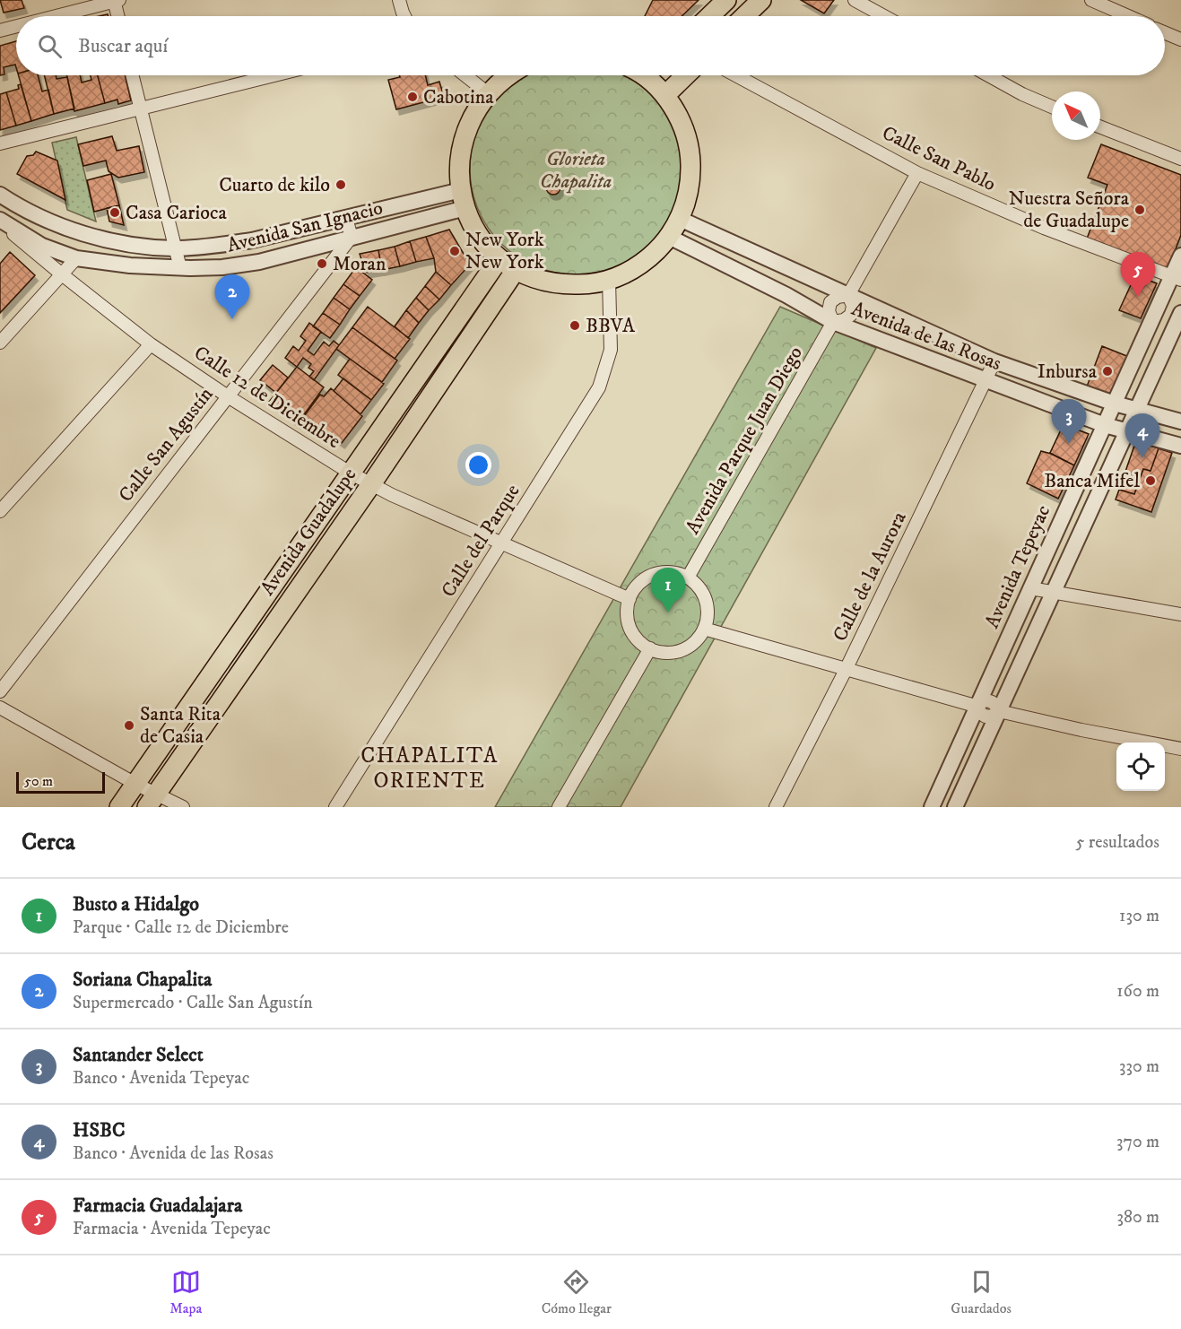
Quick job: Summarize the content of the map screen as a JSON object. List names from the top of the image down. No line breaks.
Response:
{"streets":{"main road":["Avenida Guadalupe"],"street":["Calle San Pablo","Avenida San Ignacio","Avenida de las Rosas","Calle 12 de Diciembre","Avenida Parque Juan Diego","Calle San Agustín","Calle del Parque","Avenida Tepeyac","Calle de la Aurora"]},"crossings":[["Calle San Pablo","Avenida Parque Juan Diego"],["Calle San Pablo","Avenida Tepeyac"],["Avenida San Ignacio","Calle 12 de Diciembre"],["Avenida San Ignacio","Calle San Agustín"],["Avenida de las Rosas","Avenida Parque Juan Diego"],["Avenida de las Rosas","Avenida Tepeyac"],["Avenida de las Rosas","Calle de la Aurora"],["Calle 12 de Diciembre","Avenida Parque Juan Diego"],["Calle 12 de Diciembre","Calle San Agustín"],["Calle 12 de Diciembre","Avenida Guadalupe"],["Calle 12 de Diciembre","Calle del Parque"]],"districts":["CHAPALITA ORIENTE"],"parks":["Glorieta Chapalita"],"places":["Cabotina","Cuarto de kilo","Nuestra Señora de Guadalupe","Casa Carioca","New York New York","Moran","BBVA","Inbursa","Banca Mifel","Santa Rita de Casia"],"scale_bar":"50 m","north":"top left","page":{"search":"Buscar aquí","pins":["5","2","3","4","1"],"scale":"50 m","heading":["Cerca","5 resultados"],"list":[{"mark":"1","name":"Busto a Hidalgo","note":"Parque · Calle 12 de Diciembre","value":"130 m"},{"mark":"2","name":"Soriana Chapalita","note":"Supermercado · Calle San Agustín","value":"160 m"},{"mark":"3","name":"Santander Select","note":"Banco · Avenida Tepeyac","value":"330 m"},{"mark":"4","name":"HSBC","note":"Banco · Avenida de las Rosas","value":"370 m"},{"mark":"5","name":"Farmacia Guadalajara","note":"Farmacia · Avenida Tepeyac","value":"380 m"}],"nav":["Mapa","Cómo llegar","Guardados"]}}
